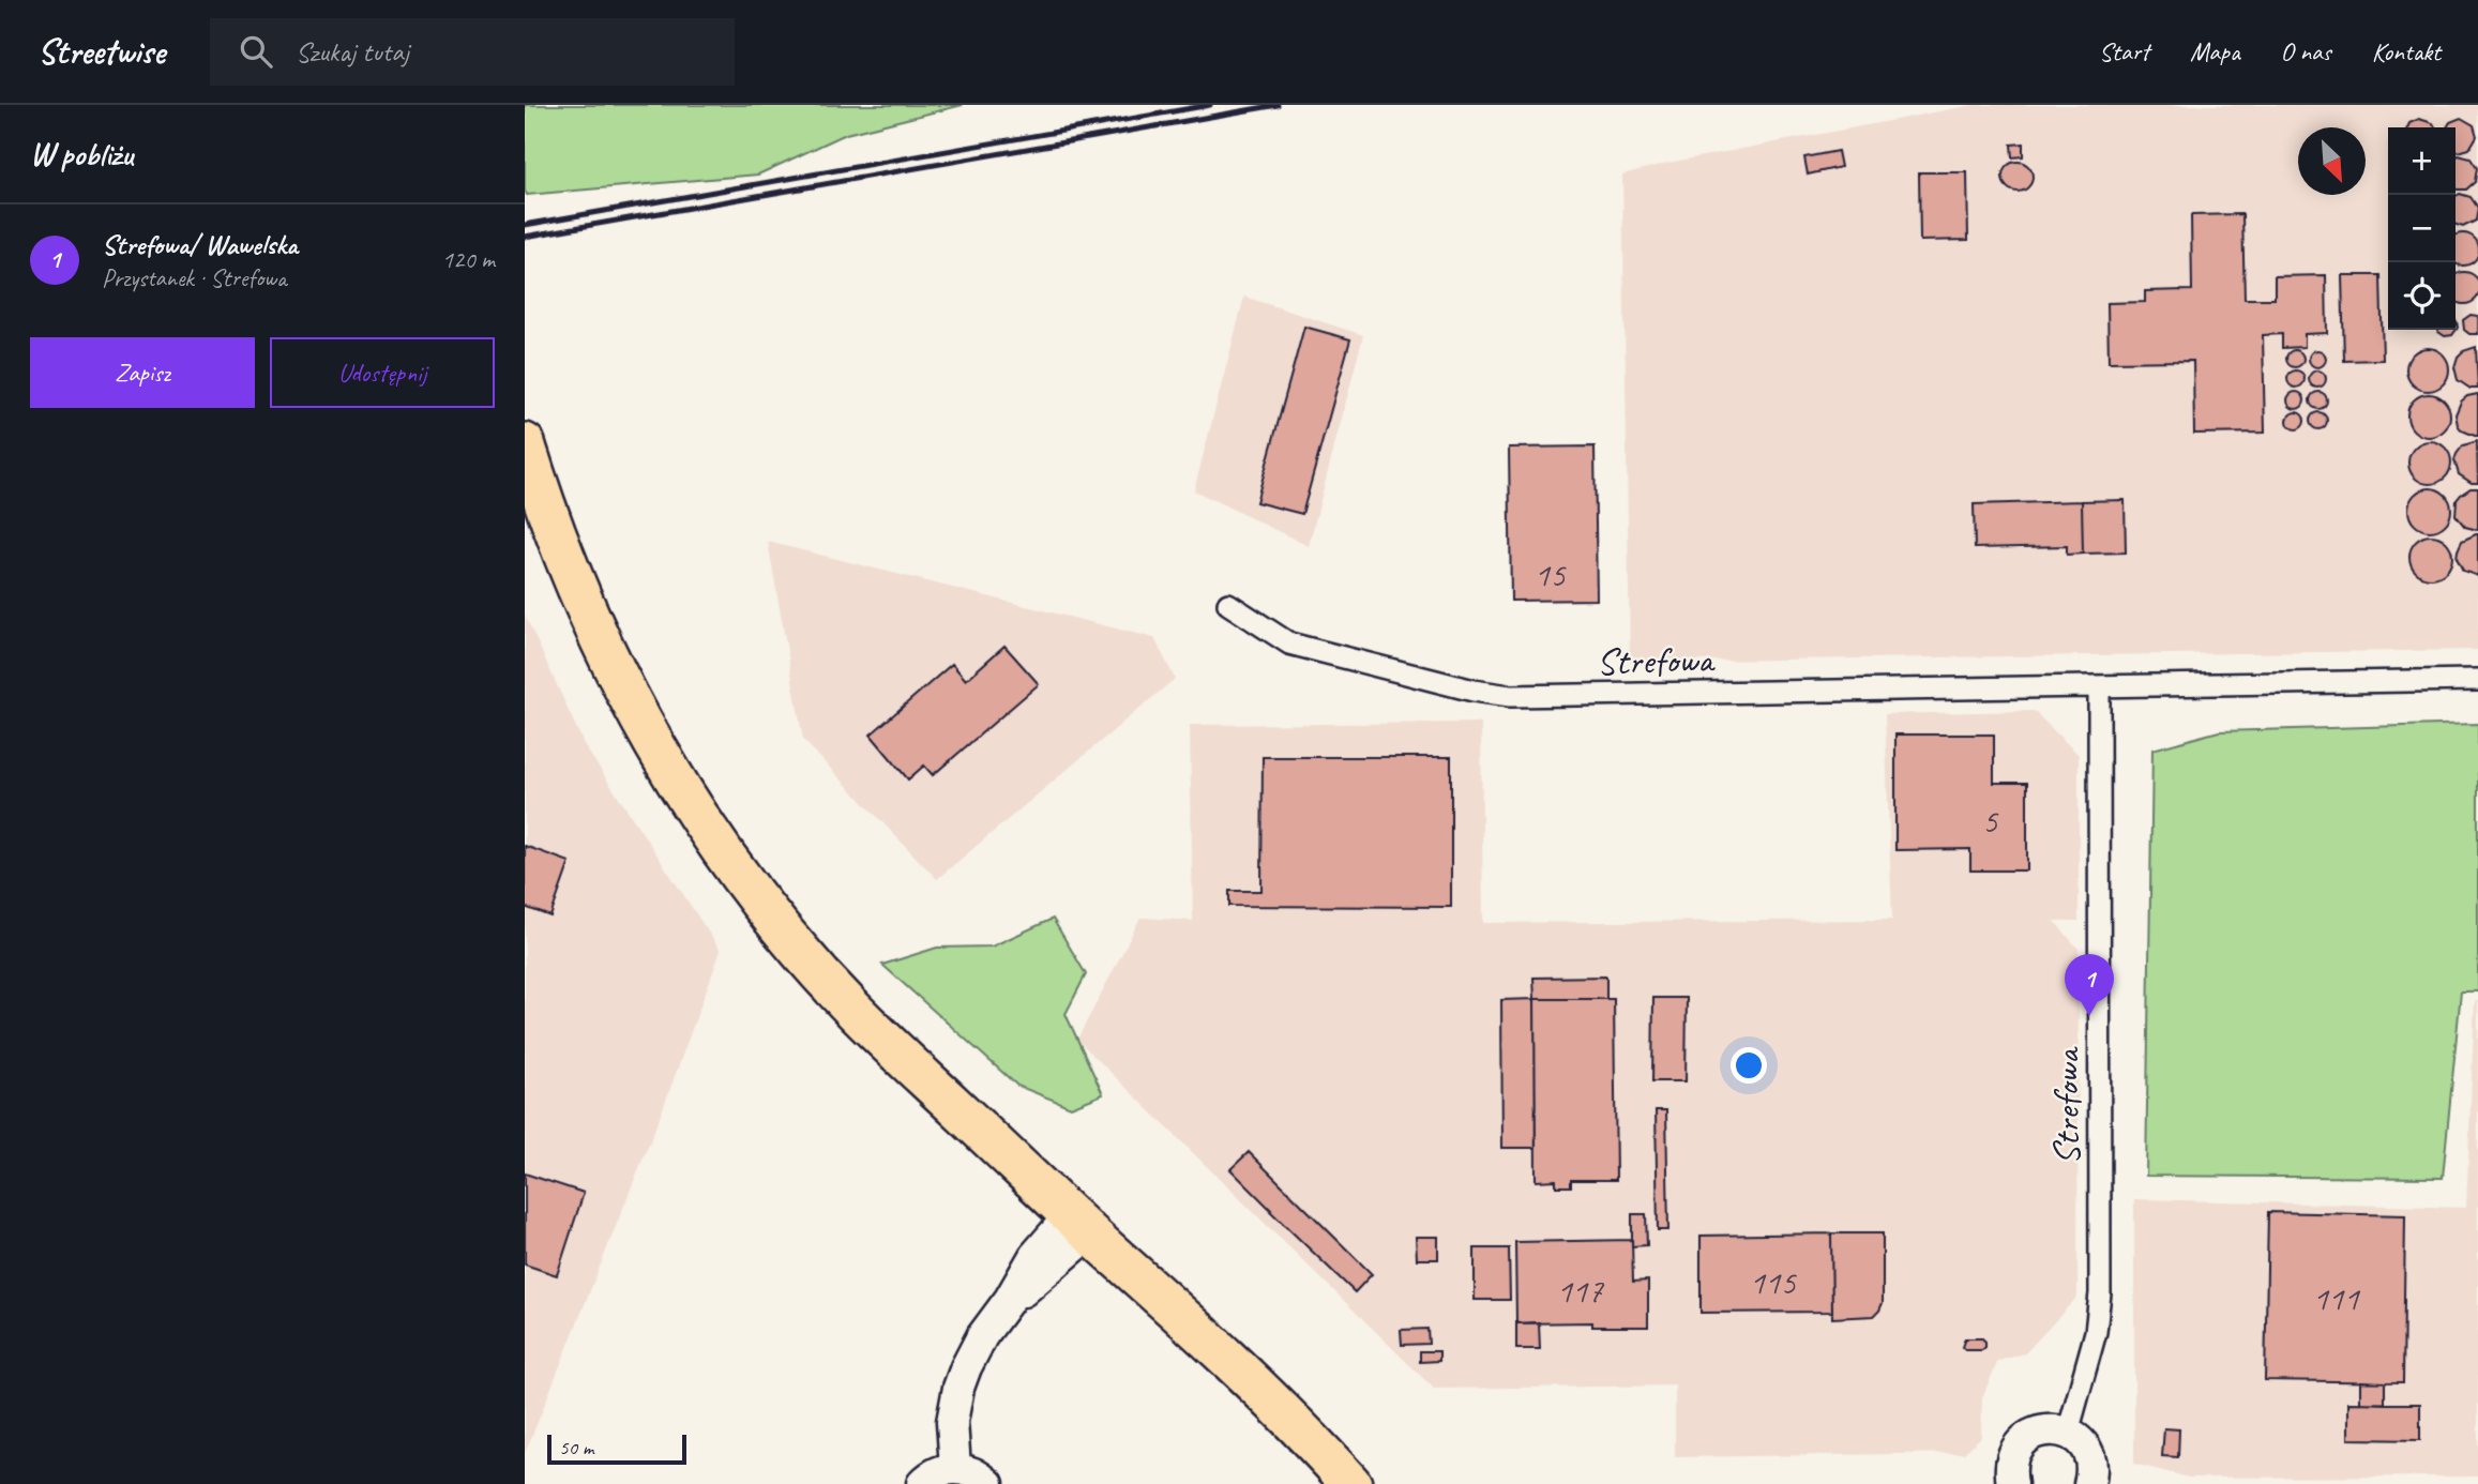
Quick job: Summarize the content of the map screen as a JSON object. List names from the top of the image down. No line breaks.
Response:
{"streets":{"street":["Strefowa"]},"house_numbers":["15","5","115","117","111"],"scale_bar":"50 m","north":"bottom right","page":{"header":"Streetwise","search":"Szukaj tutaj","nav":["Start","Mapa","O nas","Kontakt"],"heading":"W pobliżu","map_buttons":["+","−"],"list":[{"mark":"1","name":"Strefowa/ Wawelska","note":"Przystanek · Strefowa","value":"120 m"}],"buttons":["Zapisz","Udostępnij"],"pins":"1","scale":"50 m"}}
